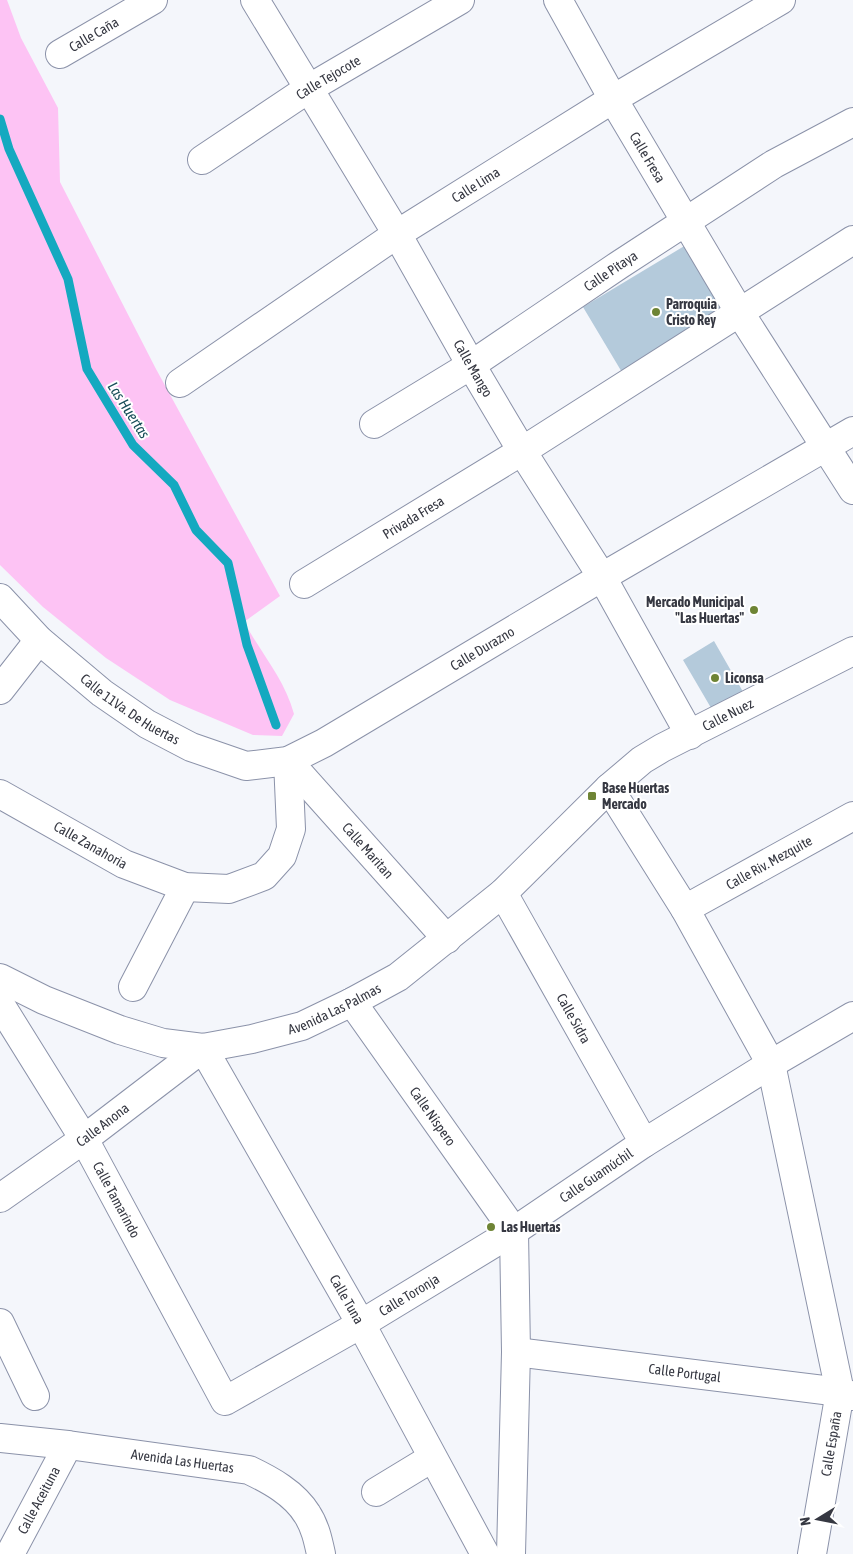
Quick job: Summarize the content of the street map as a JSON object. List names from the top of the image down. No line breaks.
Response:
{"streets":{"street":["Calle Caña","Calle Tejocote","Calle Fresa","Calle Lima","Calle Pitaya","Calle Mango","Privada Fresa","Calle Durazno","Calle 11Va. De Huertas","Calle Nuez","Calle Zanahoria","Calle Maritan","Calle Riv. Mezquite","Avenida Las Palmas","Calle Sidra","Calle Níspero","Calle Anona","Calle Guamúchil","Calle Tamarindo","Calle Toronja","Calle Tuna","Calle Portugal","Calle España","Avenida Las Huertas","Calle Aceituna"]},"crossings":[["Calle Tejocote","Calle Mango"],["Calle Fresa","Calle Lima"],["Calle Fresa","Calle Pitaya"],["Calle Fresa","Calle Durazno"],["Calle Lima","Calle Mango"],["Calle Pitaya","Calle Mango"],["Calle Mango","Privada Fresa"],["Calle Mango","Calle Durazno"],["Calle Mango","Calle Nuez"],["Calle Durazno","Calle 11Va. De Huertas"],["Calle Durazno","Calle Maritan"],["Calle 11Va. De Huertas","Calle Maritan"],["Calle Nuez","Avenida Las Palmas"],["Calle Maritan","Avenida Las Palmas"],["Avenida Las Palmas","Calle Sidra"],["Avenida Las Palmas","Calle Níspero"],["Avenida Las Palmas","Calle Anona"],["Avenida Las Palmas","Calle Tuna"],["Calle Sidra","Calle Guamúchil"],["Calle Níspero","Calle Guamúchil"],["Calle Níspero","Calle Toronja"],["Calle Anona","Calle Tamarindo"],["Calle Anona","Calle Tuna"],["Calle Guamúchil","Calle Toronja"],["Calle Tamarindo","Calle Toronja"],["Calle Toronja","Calle Tuna"],["Calle Portugal","Calle España"],["Avenida Las Huertas","Calle Aceituna"]],"water":["Las Huertas"],"places":{"other":["Parroquia Cristo Rey","Mercado Municipal \"Las Huertas\"","Liconsa","Las Huertas"],"transit":["Base Huertas Mercado"]},"north":"left"}
